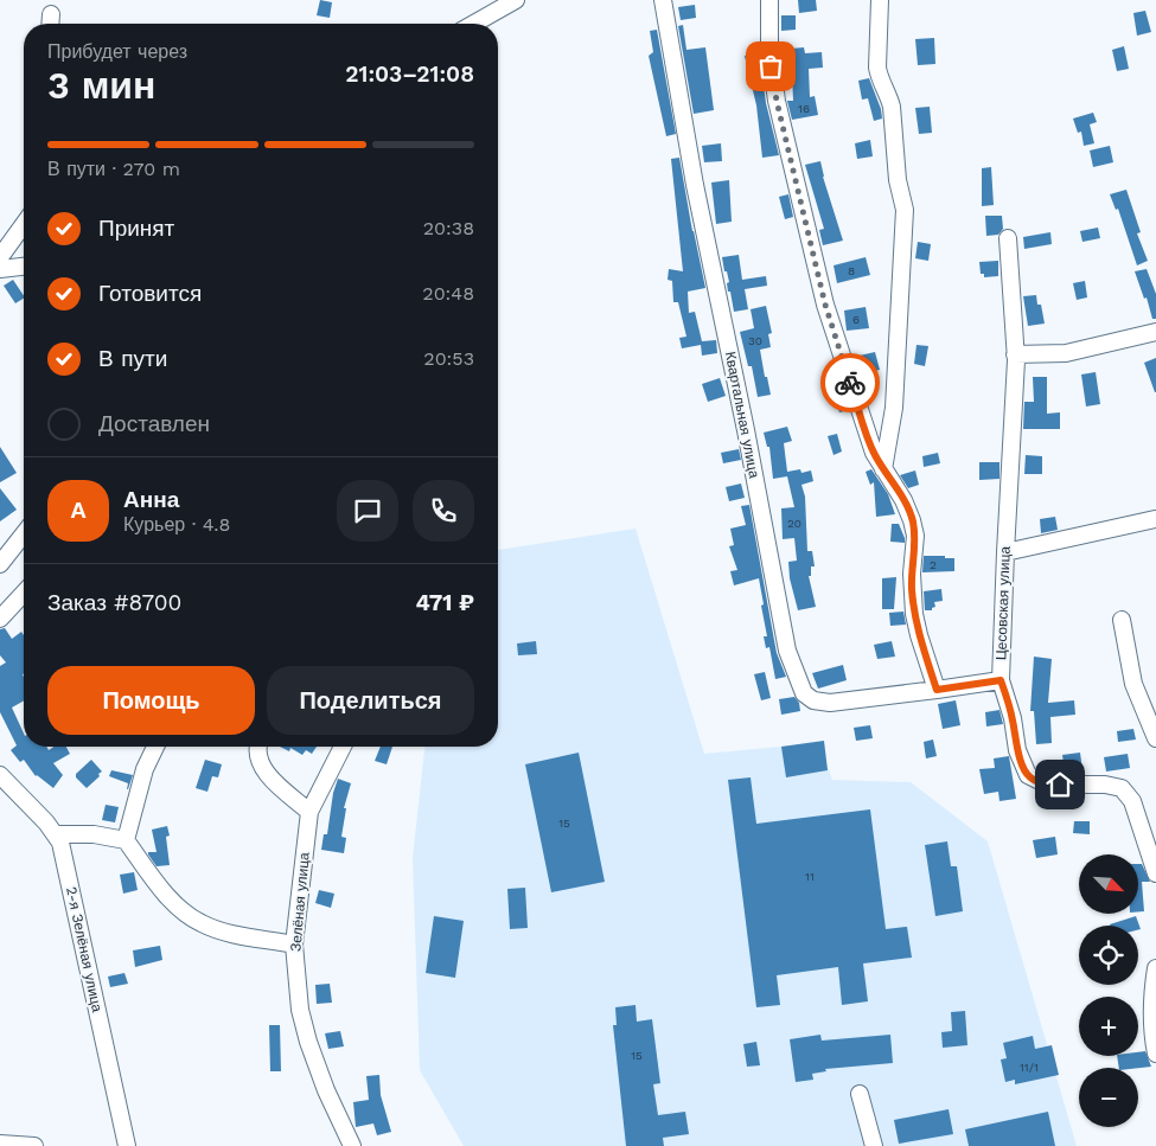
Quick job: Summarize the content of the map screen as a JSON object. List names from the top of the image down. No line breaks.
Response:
{"streets":{"street":["Квартальная улица","Цесовская улица","Зелёная улица","2-я Зелёная улица"]},"crossings":[["Квартальная улица","Цесовская улица"]],"house_numbers":["16","8","6","30","20","2","15","11","15","11/1"],"north":"bottom right","page":{"heading":["3 мин","Прибудет через","21:03–21:08"],"panel":["Анна","Курьер · 4.8","Заказ #8700","471 ₽"],"bar":"В пути · 270 m","list":[["Принят","20:38"],["Готовится","20:48"],["В пути","20:53"],"Доставлен"],"round":"А","buttons":["Помощь","Поделиться"],"map_buttons":["+","−"]}}
